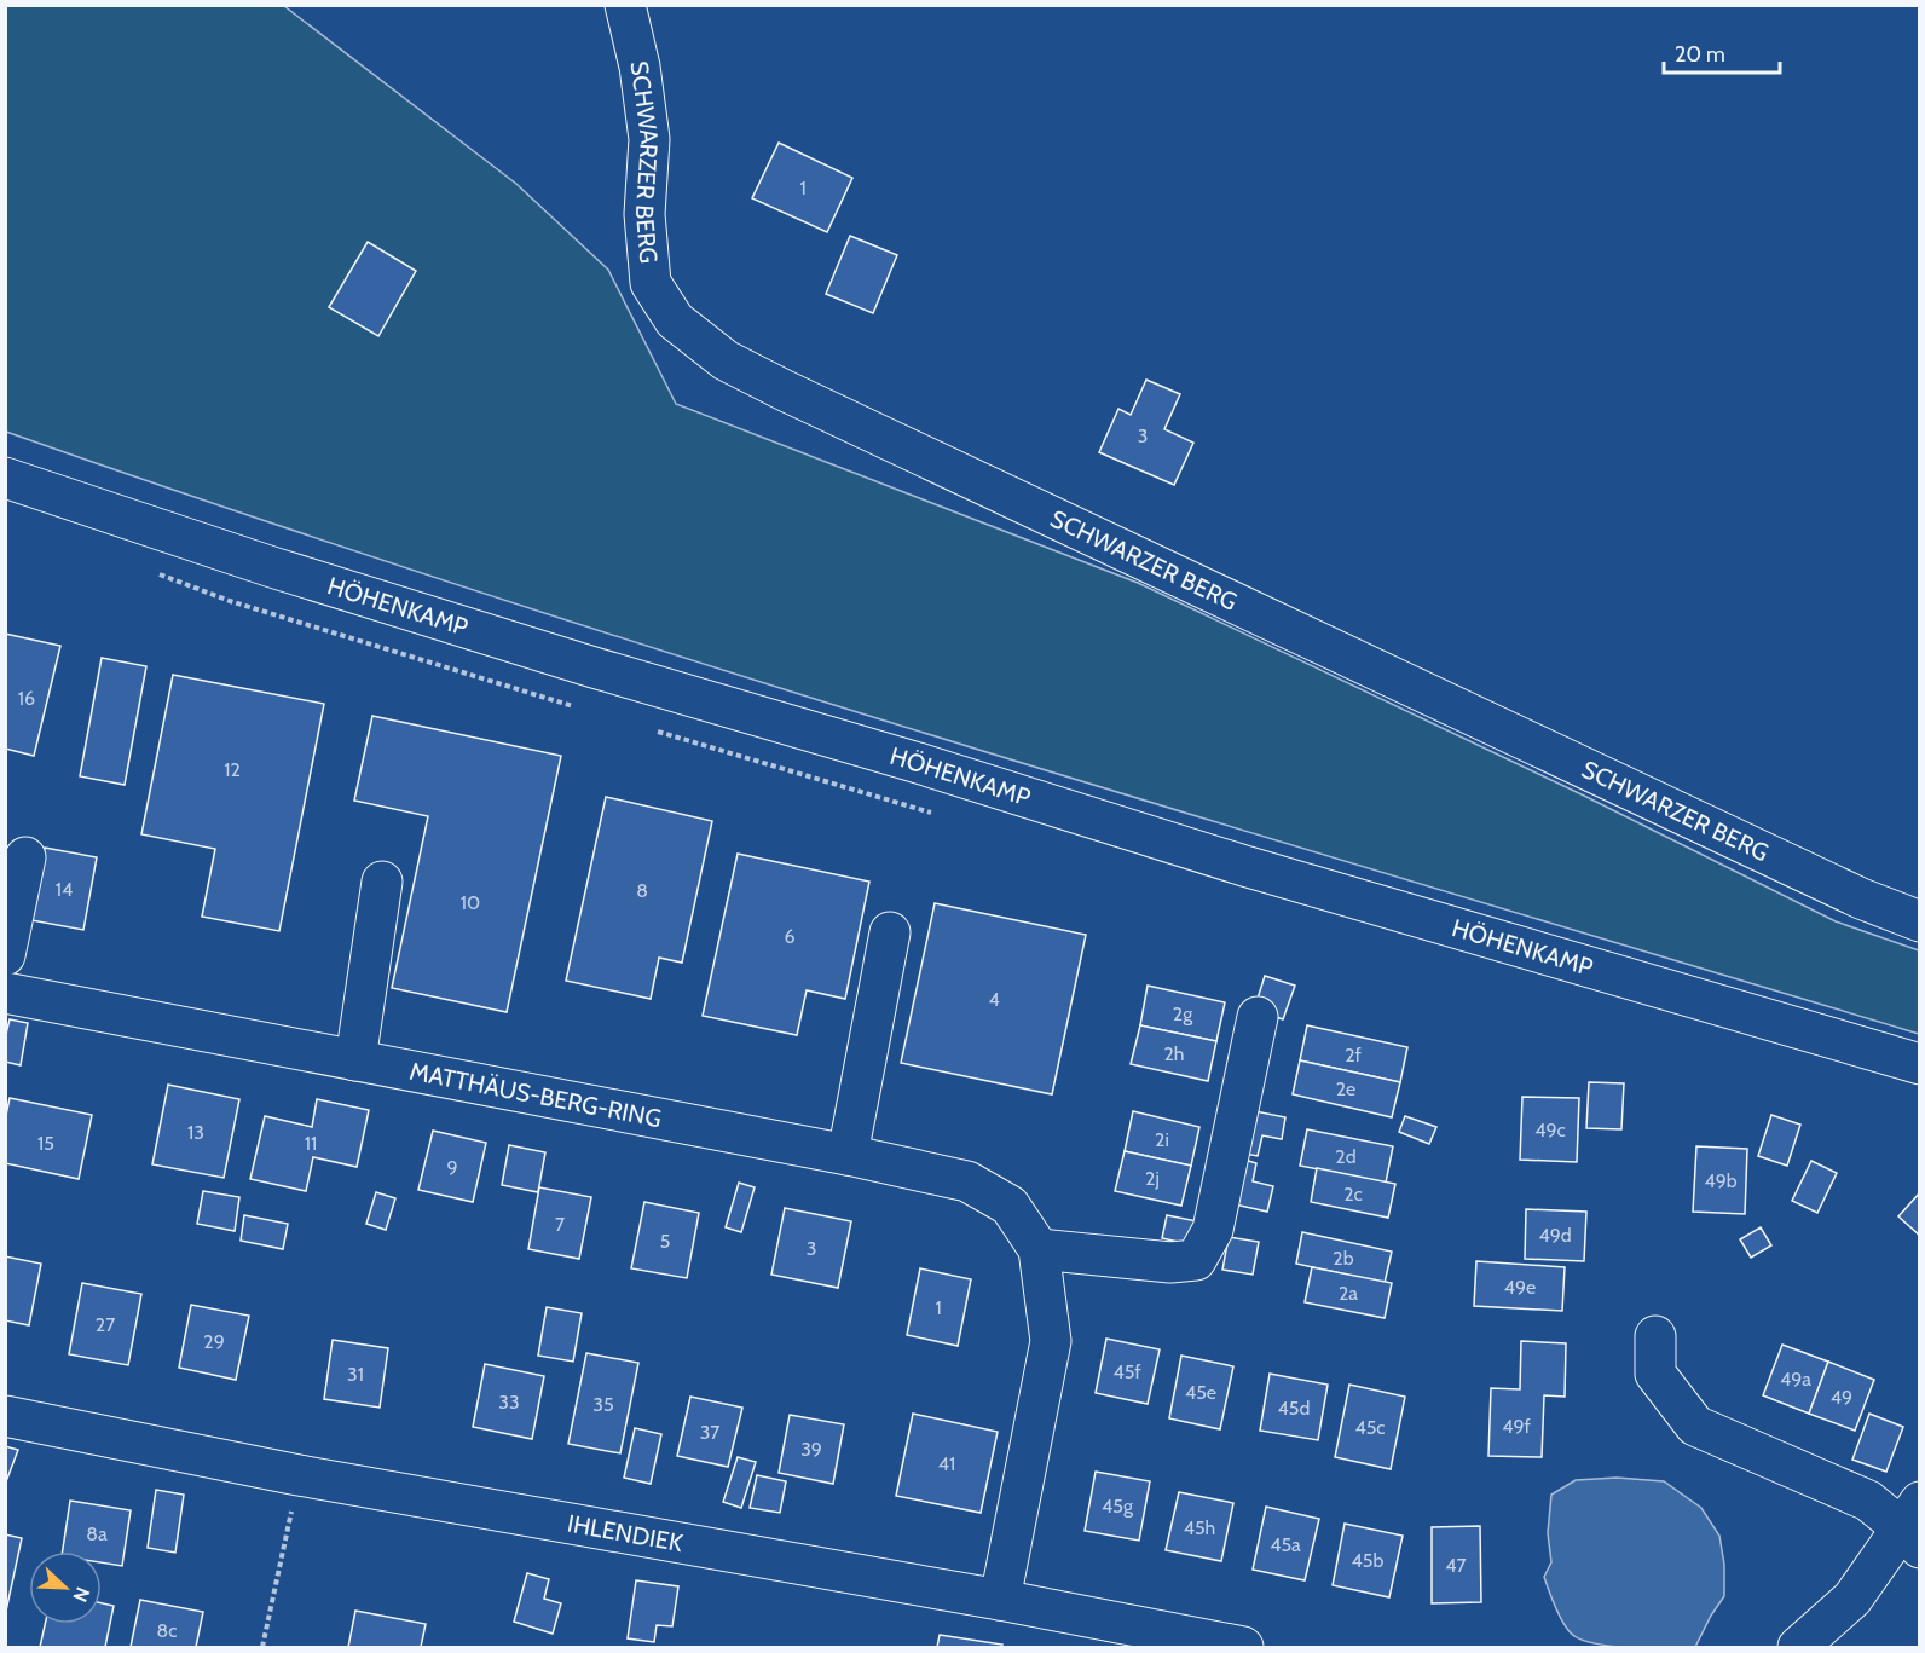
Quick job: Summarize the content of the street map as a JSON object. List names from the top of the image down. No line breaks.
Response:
{"streets":{"street":["SCHWARZER BERG","HÖHENKAMP","MATTHÄUS-BERG-RING","IHLENDIEK"]},"crossings":[["MATTHÄUS-BERG-RING","IHLENDIEK"]],"house_numbers":["1","3","16","12","14","8","10","6","4","2g","2h","2f","2e","49c","13","2i","15","11","2d","9","2j","49b","2c","7","49d","5","3","2b","49e","2a","1","27","29","45f","31","49a","45e","49","33","35","45d","49f","45c","37","39","41","45g","45h","8a","45a","45b","47","8c"],"scale_bar":"20 m","north":"bottom right"}
